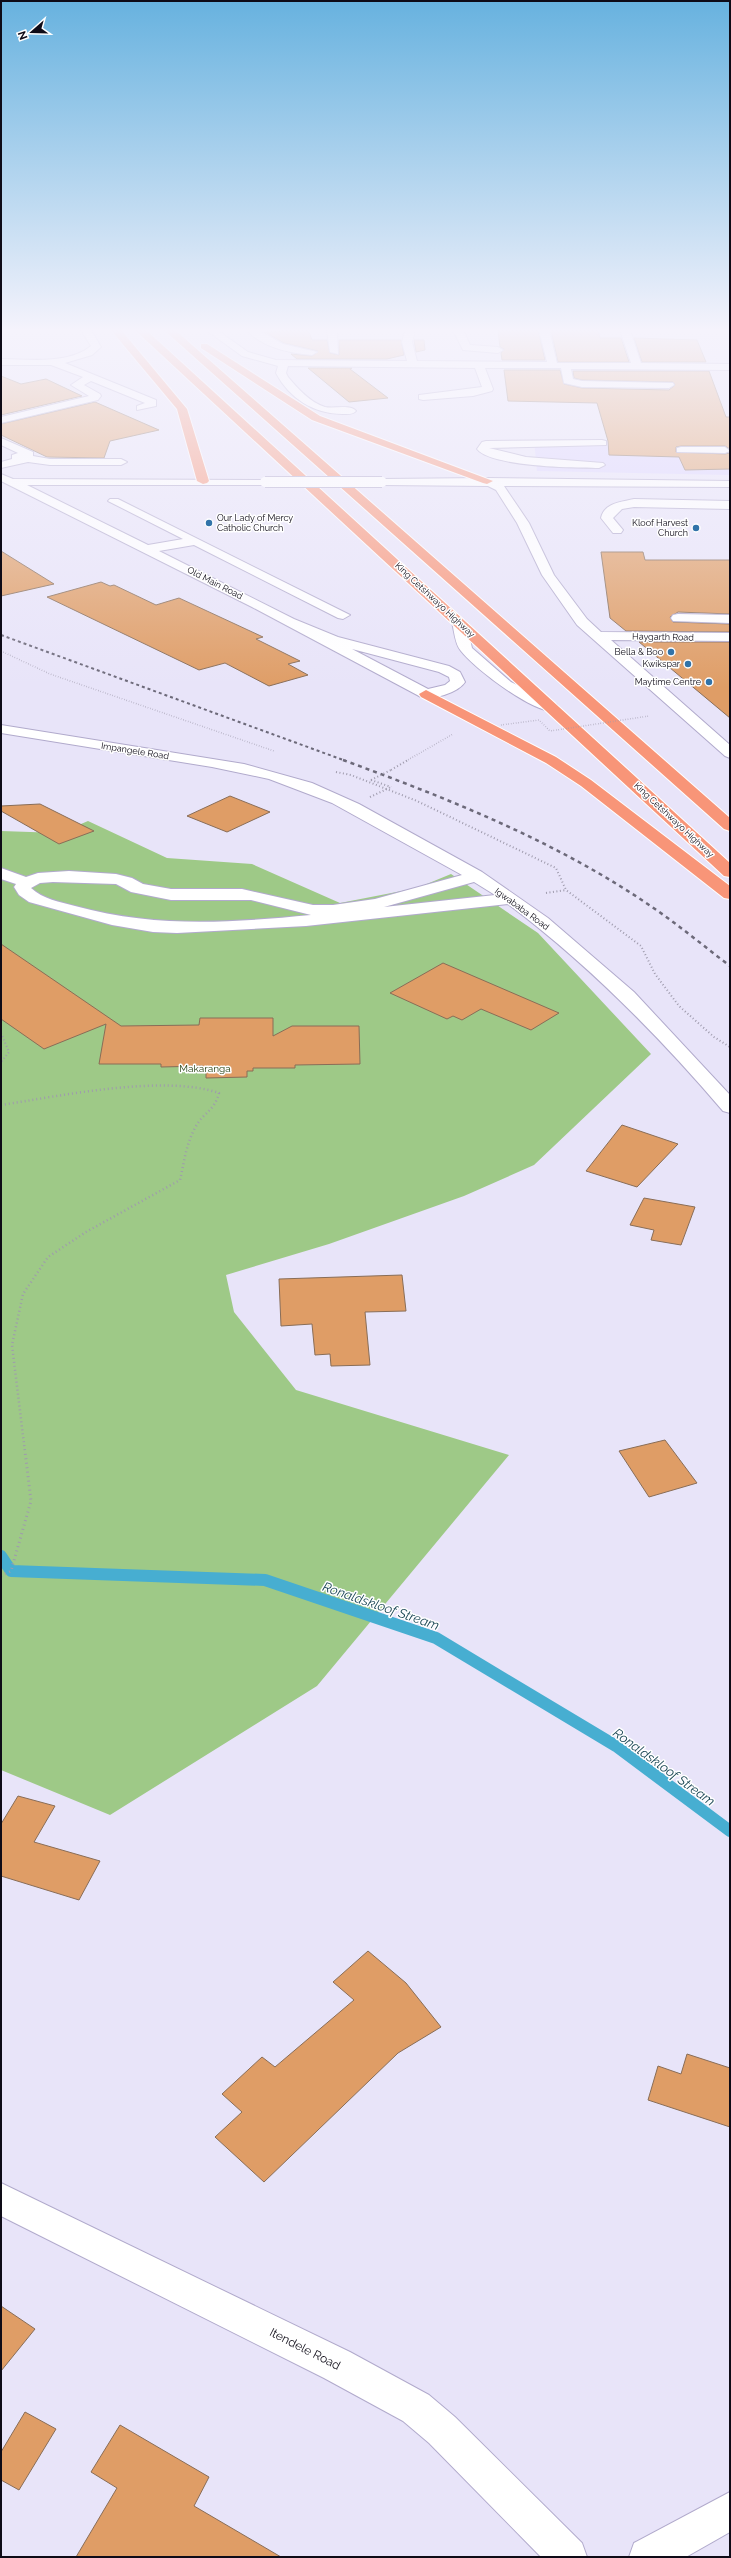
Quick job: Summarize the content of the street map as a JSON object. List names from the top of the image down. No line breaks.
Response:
{"streets":{"highway":["King Cetshwayo Highway"],"street":["Old Main Road","Haygarth Road","Impangele Road","Igwababa Road","Itendele Road"]},"crossings":[["Impangele Road","Igwababa Road"]],"water":["Ronaldskloof Stream"],"parks":["Makaranga"],"places":["Our Lady of Mercy Catholic Church","Kloof Harvest Church","Bella & Boo","Kwikspar","Maytime Centre"],"north":"left"}
